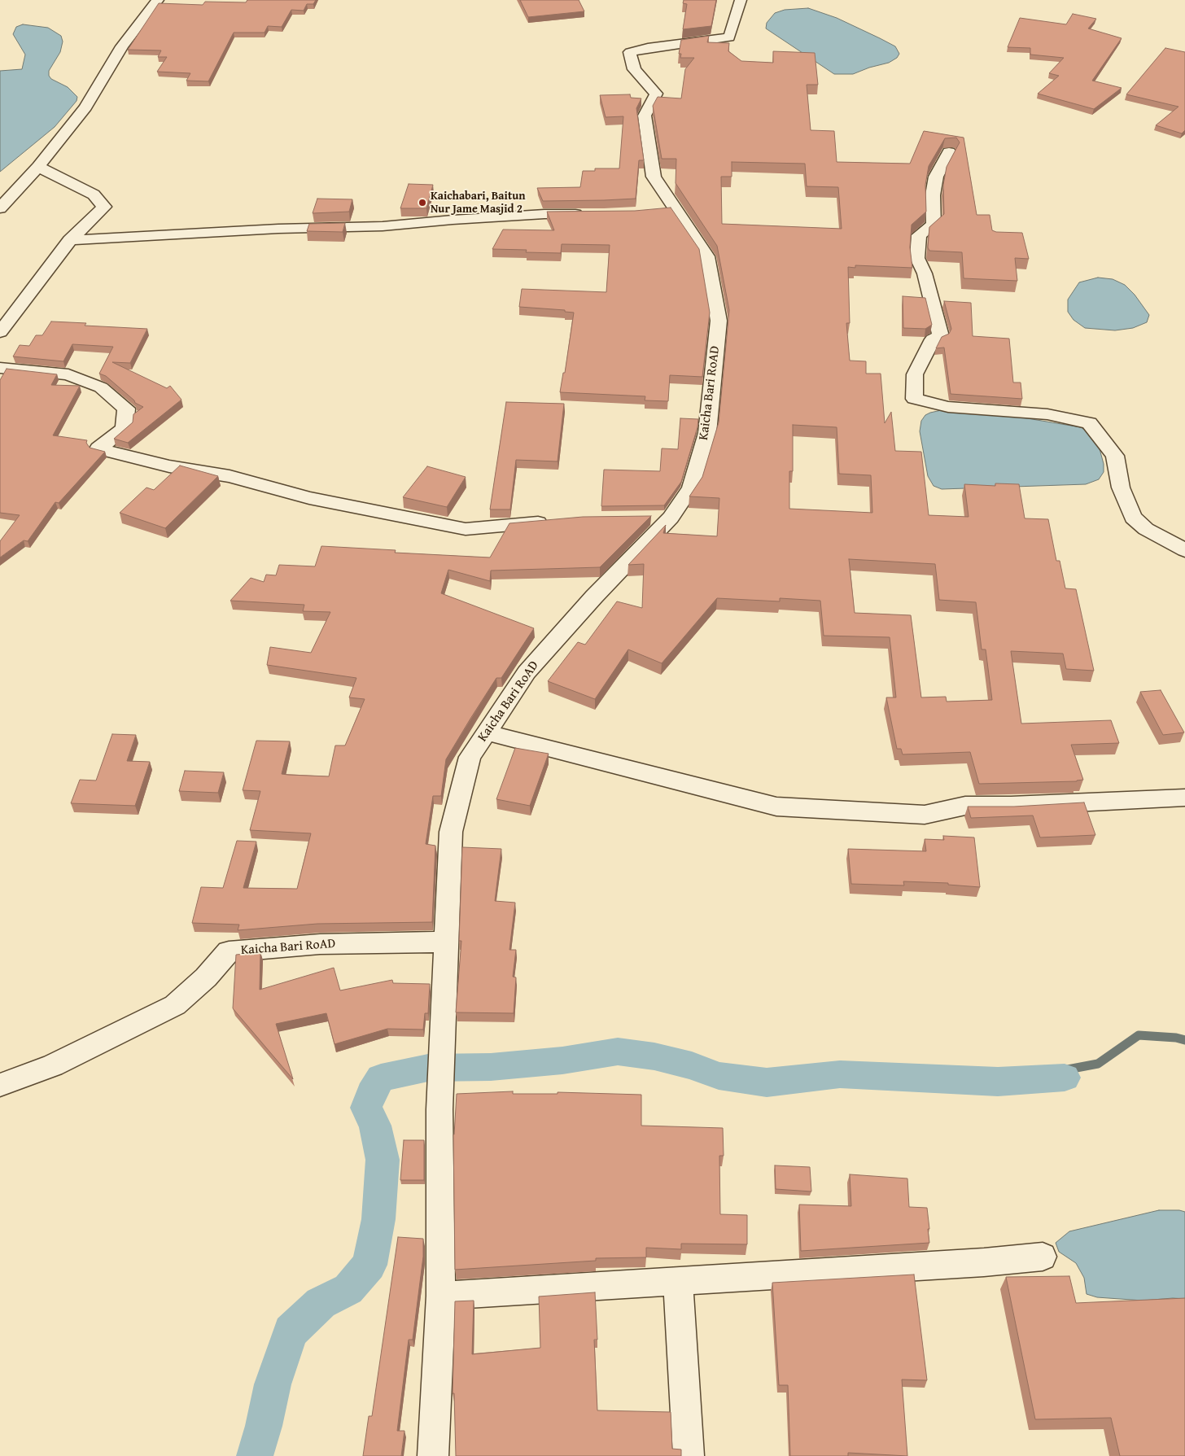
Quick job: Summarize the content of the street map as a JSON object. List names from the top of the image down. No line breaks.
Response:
{"streets":{"street":["Kaicha Bari RoAD"]},"places":["Kaichabari, Baitun Nur Jame Masjid 2"]}
